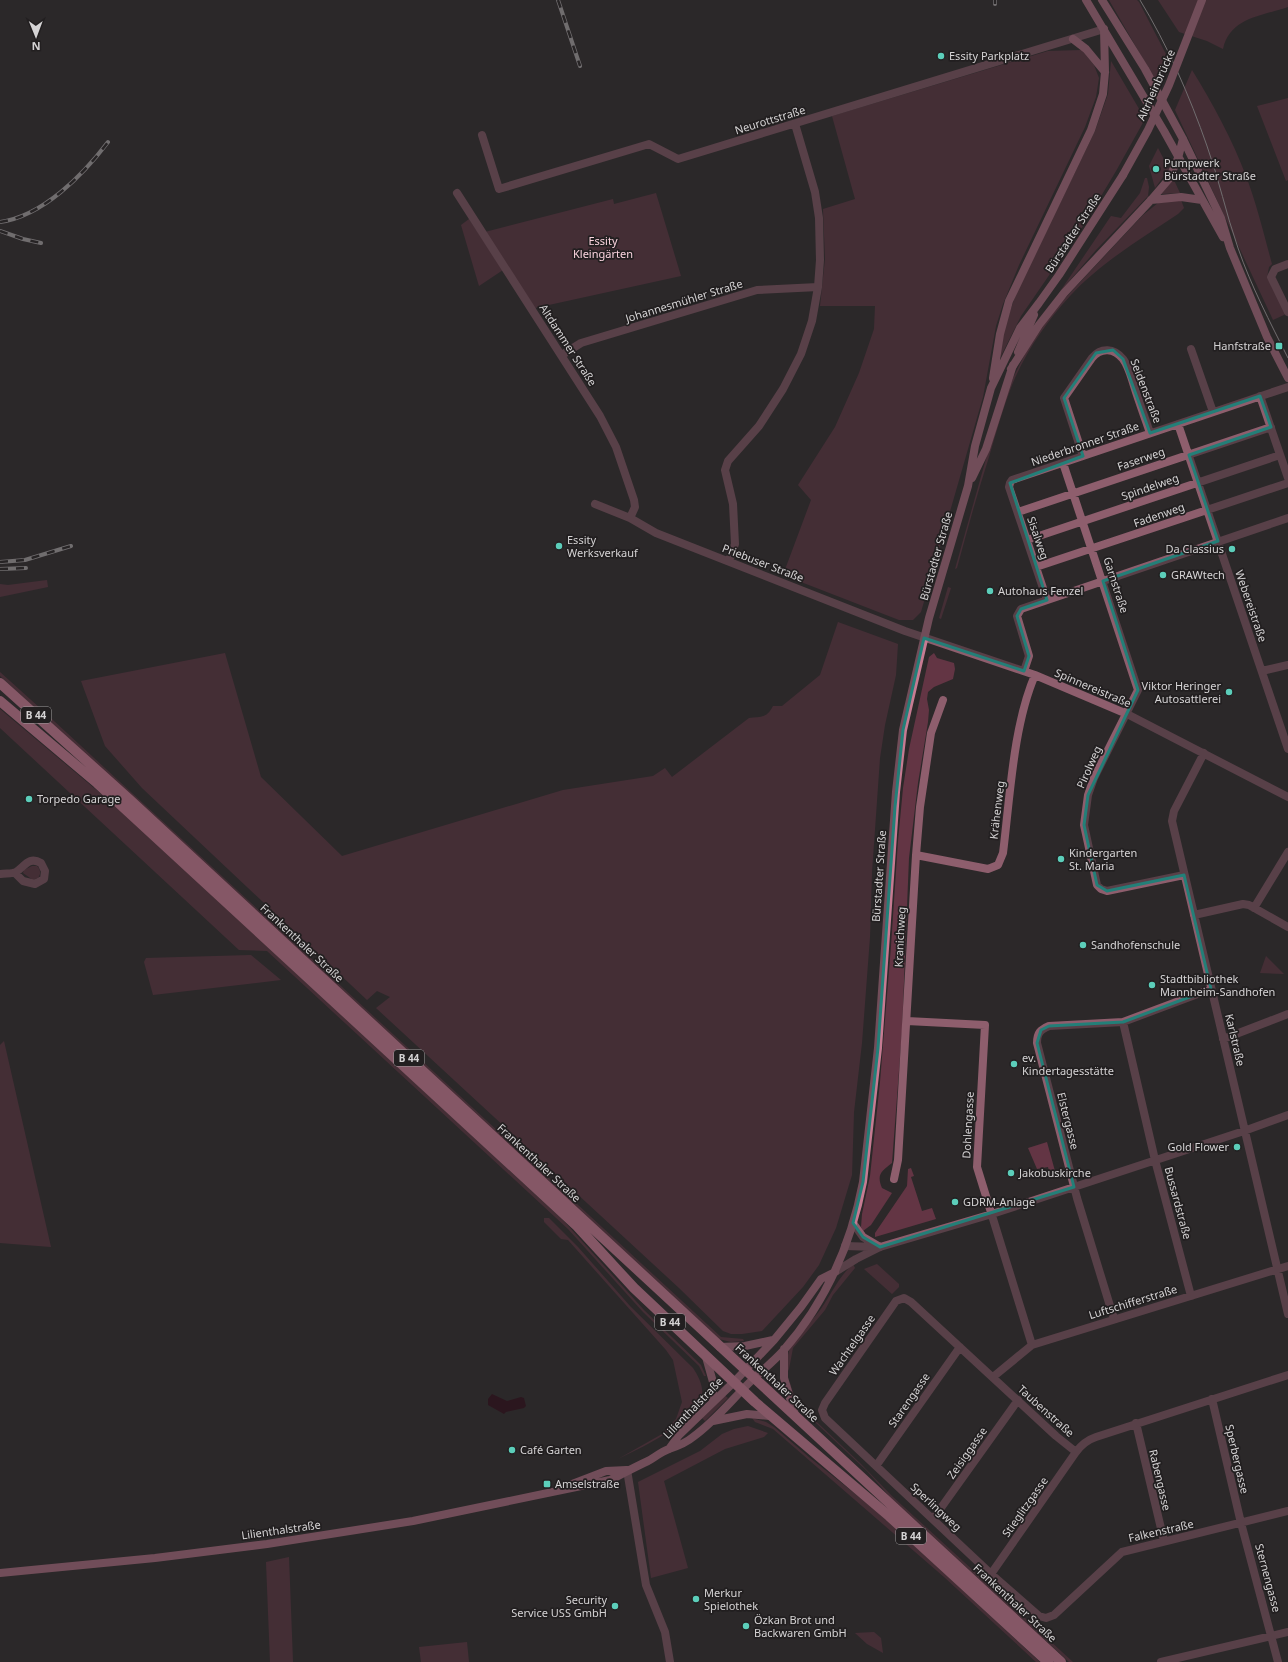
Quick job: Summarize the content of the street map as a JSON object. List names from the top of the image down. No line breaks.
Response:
{"streets":{"main road":["Altrheinbrücke","Bürstadter Straße","B 44","Frankenthaler Straße","Lilienthalstraße"],"street":["Neurottstraße","Johannesmühler Straße","Altdammer Straße","Seidenstraße","Niederbronner Straße","Faserweg","Spindelweg","Fadenweg","Sisalweg","Priebuser Straße","Garnstraße","Webereistraße","Spinnereistraße","Pirolweg","Krähenweg","Kranichweg","Karlstraße","Elstergasse","Dohlengasse","Bussardstraße","Luftschifferstraße","Wachtelgasse","Starengasse","Taubenstraße","Zeisiggasse","Sperbergasse","Rabengasse","Sperlingweg","Stieglitzgasse","Falkenstraße","Sternengasse"]},"crossings":[["Altrheinbrücke","Bürstadter Straße"],["Bürstadter Straße","Priebuser Straße"],["Bürstadter Straße","Spinnereistraße"],["Bürstadter Straße","Frankenthaler Straße"],["Bürstadter Straße","Lilienthalstraße"],["Johannesmühler Straße","Altdammer Straße"],["Altdammer Straße","Priebuser Straße"],["Seidenstraße","Niederbronner Straße"],["Niederbronner Straße","Sisalweg"],["Niederbronner Straße","Garnstraße"],["Niederbronner Straße","Webereistraße"],["Faserweg","Sisalweg"],["Faserweg","Garnstraße"],["Faserweg","Webereistraße"],["Spindelweg","Sisalweg"],["Spindelweg","Garnstraße"],["Spindelweg","Webereistraße"],["Fadenweg","Sisalweg"],["Fadenweg","Garnstraße"],["Fadenweg","Webereistraße"],["Priebuser Straße","Spinnereistraße"],["Garnstraße","Spinnereistraße"],["Garnstraße","Pirolweg"],["Spinnereistraße","Pirolweg"],["Spinnereistraße","Krähenweg"],["Spinnereistraße","Karlstraße"],["Pirolweg","Karlstraße"],["Krähenweg","Kranichweg"],["Kranichweg","Dohlengasse"],["Frankenthaler Straße","Lilienthalstraße"],["Karlstraße","Elstergasse"],["Karlstraße","Luftschifferstraße"],["Elstergasse","Bussardstraße"],["Elstergasse","Luftschifferstraße"],["Dohlengasse","Luftschifferstraße"],["Bussardstraße","Luftschifferstraße"],["Luftschifferstraße","Taubenstraße"],["Wachtelgasse","Taubenstraße"],["Wachtelgasse","Sperlingweg"],["Starengasse","Taubenstraße"],["Starengasse","Sperlingweg"],["Taubenstraße","Zeisiggasse"],["Taubenstraße","Sperbergasse"],["Taubenstraße","Rabengasse"],["Taubenstraße","Stieglitzgasse"],["Zeisiggasse","Sperlingweg"],["Sperbergasse","Falkenstraße"],["Sperbergasse","Sternengasse"],["Rabengasse","Falkenstraße"],["Sperlingweg","Stieglitzgasse"],["Sperlingweg","Falkenstraße"],["Falkenstraße","Sternengasse"]],"parks":["Essity Kleingärten"],"places":{"other":["Essity Parkplatz","Pumpwerk Bürstadter Straße","Essity Werksverkauf","Da Classius","GRAWtech","Autohaus Fenzel","Viktor Heringer Autosattlerei","Torpedo Garage","Kindergarten St. Maria","Sandhofenschule","Stadtbibliothek Mannheim-Sandhofen","ev. Kindertagesstätte","Gold Flower","Jakobuskirche","GDRM-Anlage","Café Garten","Merkur Spielothek","Security Service USS GmbH","Özkan Brot und Backwaren GmbH"],"transit":["Hanfstraße","Amselstraße"]},"north":"bottom"}
